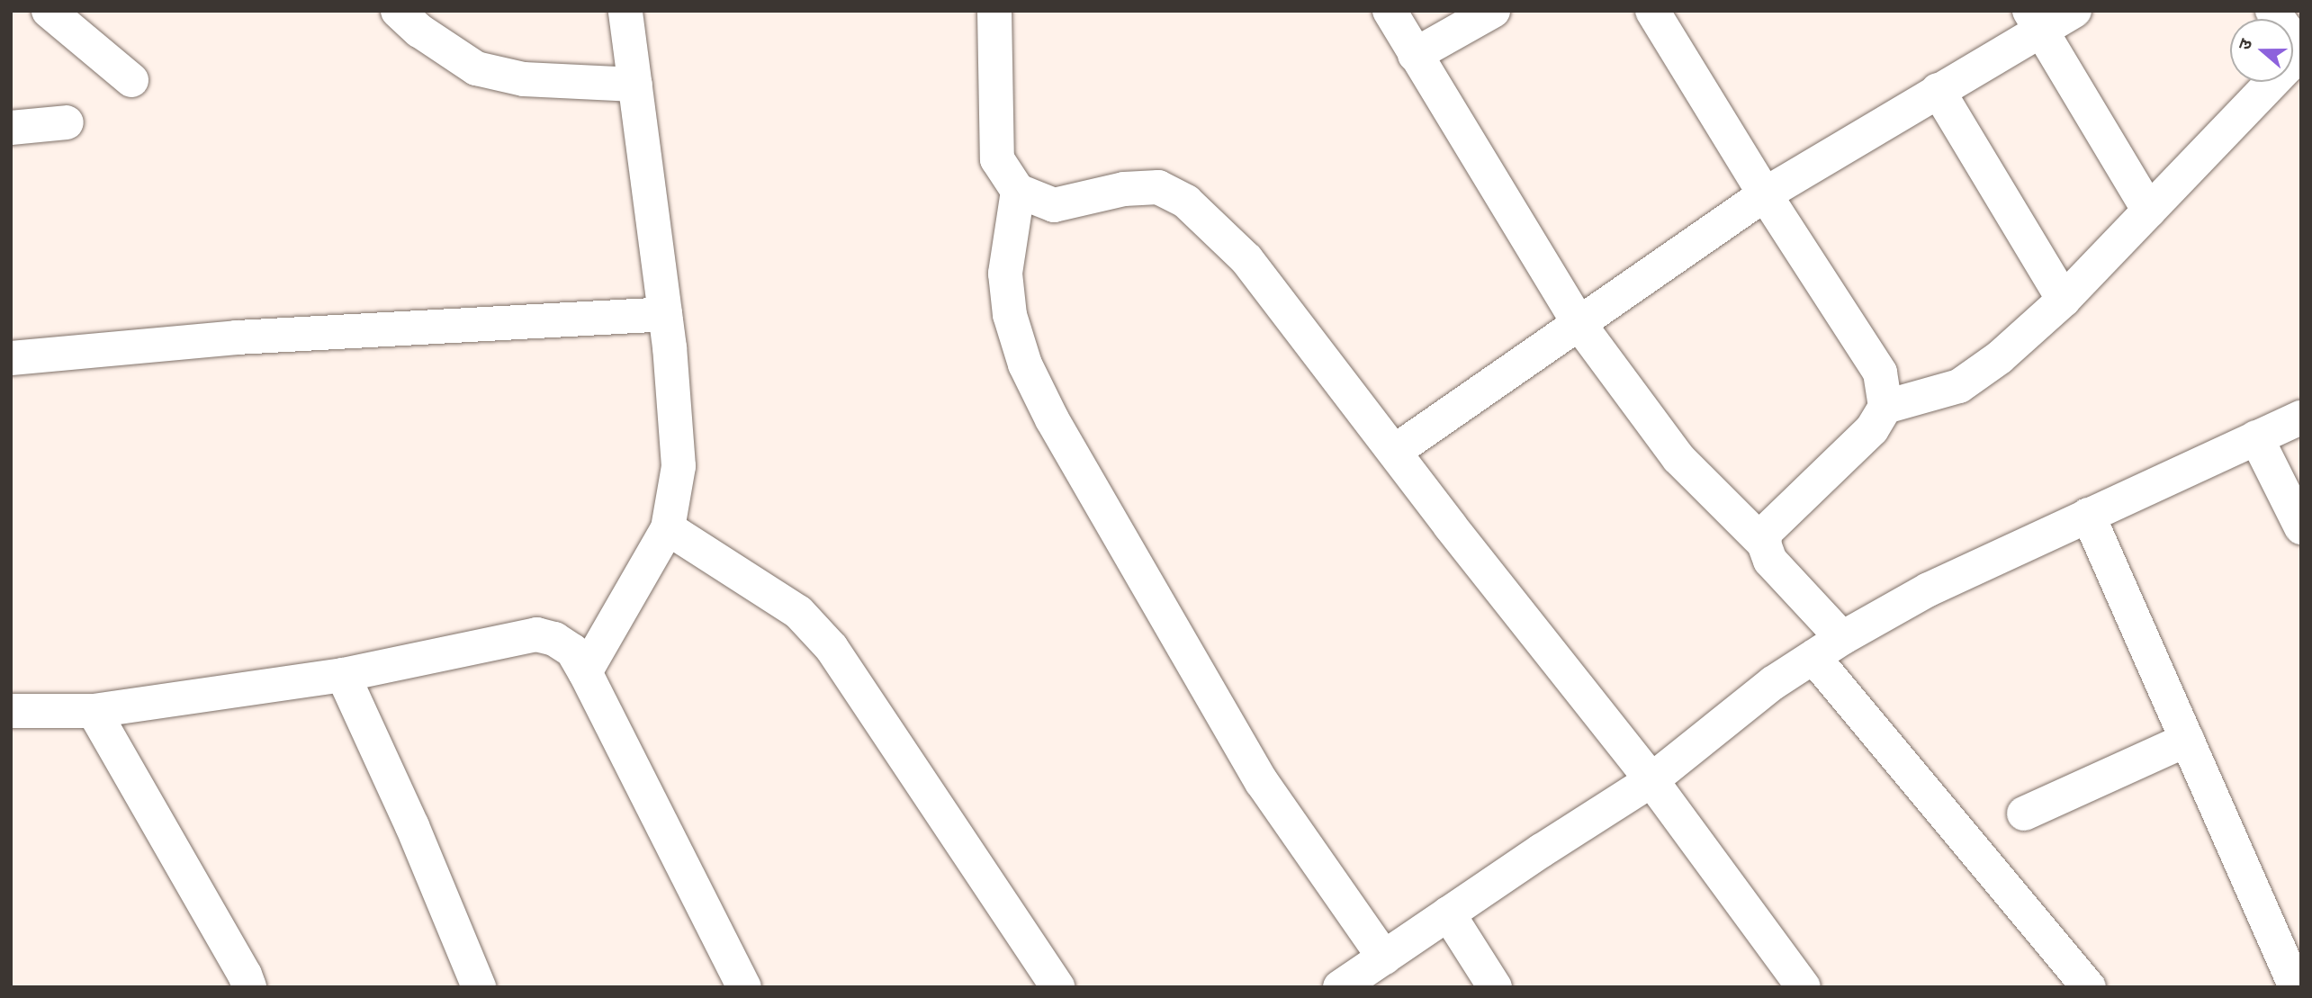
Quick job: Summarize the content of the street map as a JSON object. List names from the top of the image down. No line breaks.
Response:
{"north":"left"}
